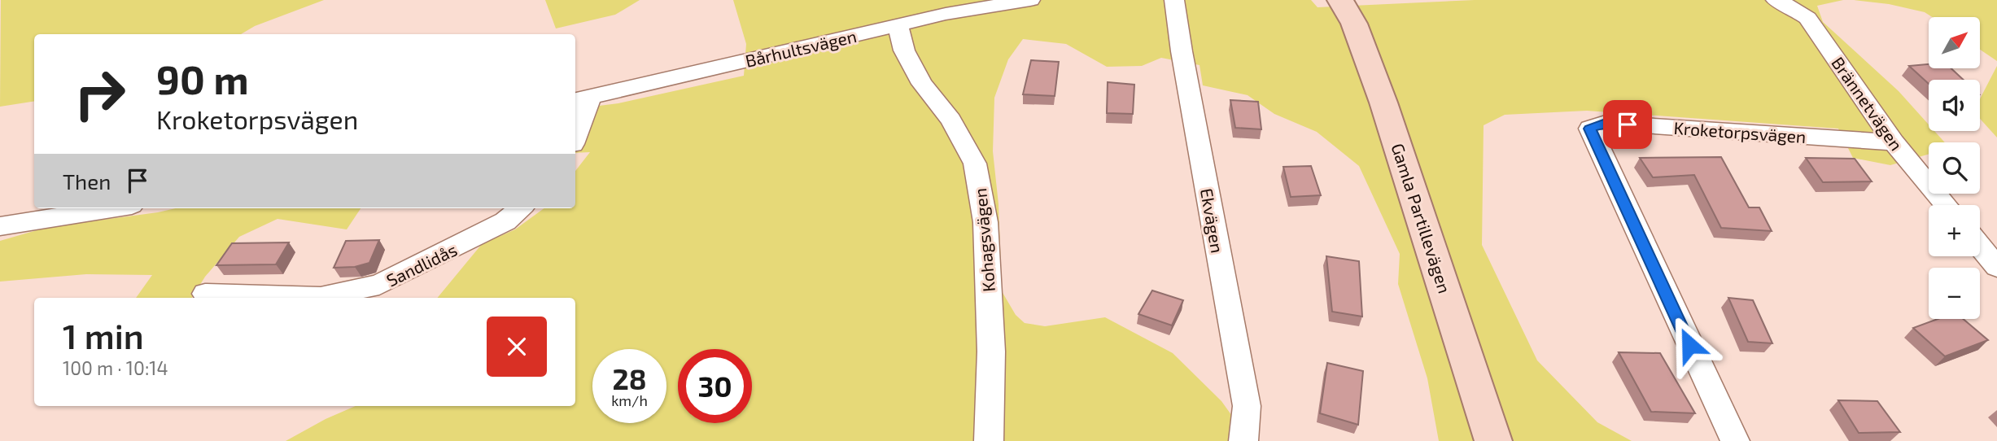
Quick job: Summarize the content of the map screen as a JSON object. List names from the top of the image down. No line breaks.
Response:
{"streets":{"street":["Bårhultsvägen","Brännetvägen","Kroketorpsvägen","Gamla Partillevägen","Ekvägen","Kohagsvägen","Sandlidås"]},"crossings":[["Bårhultsvägen","Kohagsvägen"],["Brännetvägen","Kroketorpsvägen"]],"north":"top right","page":{"map_buttons":["+","−"],"turn":["90 m","Kroketorpsvägen"],"then":"Then","heading":["1 min","100 m · 10:14"],"speed":"28 km/h","limit":"30"}}
